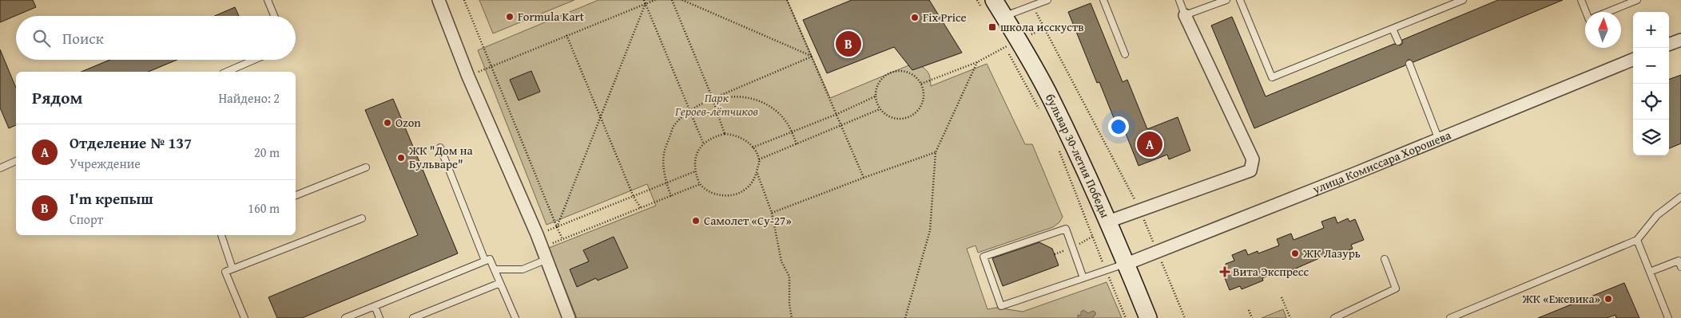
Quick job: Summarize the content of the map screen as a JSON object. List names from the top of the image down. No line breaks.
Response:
{"streets":{"main road":["бульвар 30-летия Победы"],"street":["улица Комиссара Хорошева"]},"crossings":[["бульвар 30-летия Победы","улица Комиссара Хорошева"]],"parks":["Парк Героев-лётчиков"],"places":{"other":["Formula Kart","Fix Price","Ozon","ЖК \"Дом на Бульваре\"","Самолет «Су-27»","ЖК Лазурь","ЖК «Ежевика»"],"transit":["школа исскуств"],"health":["Вита Экспресс"]},"north":"top","page":{"map_buttons":["+","−"],"search":"Поиск","pins":["B","A"],"heading":["Рядом","Найдено: 2"],"list":[{"mark":"A","name":"Отделение № 137","note":"Учреждение","value":"20 m"},{"mark":"B","name":"I'm крепыш","note":"Спорт","value":"160 m"}]}}
